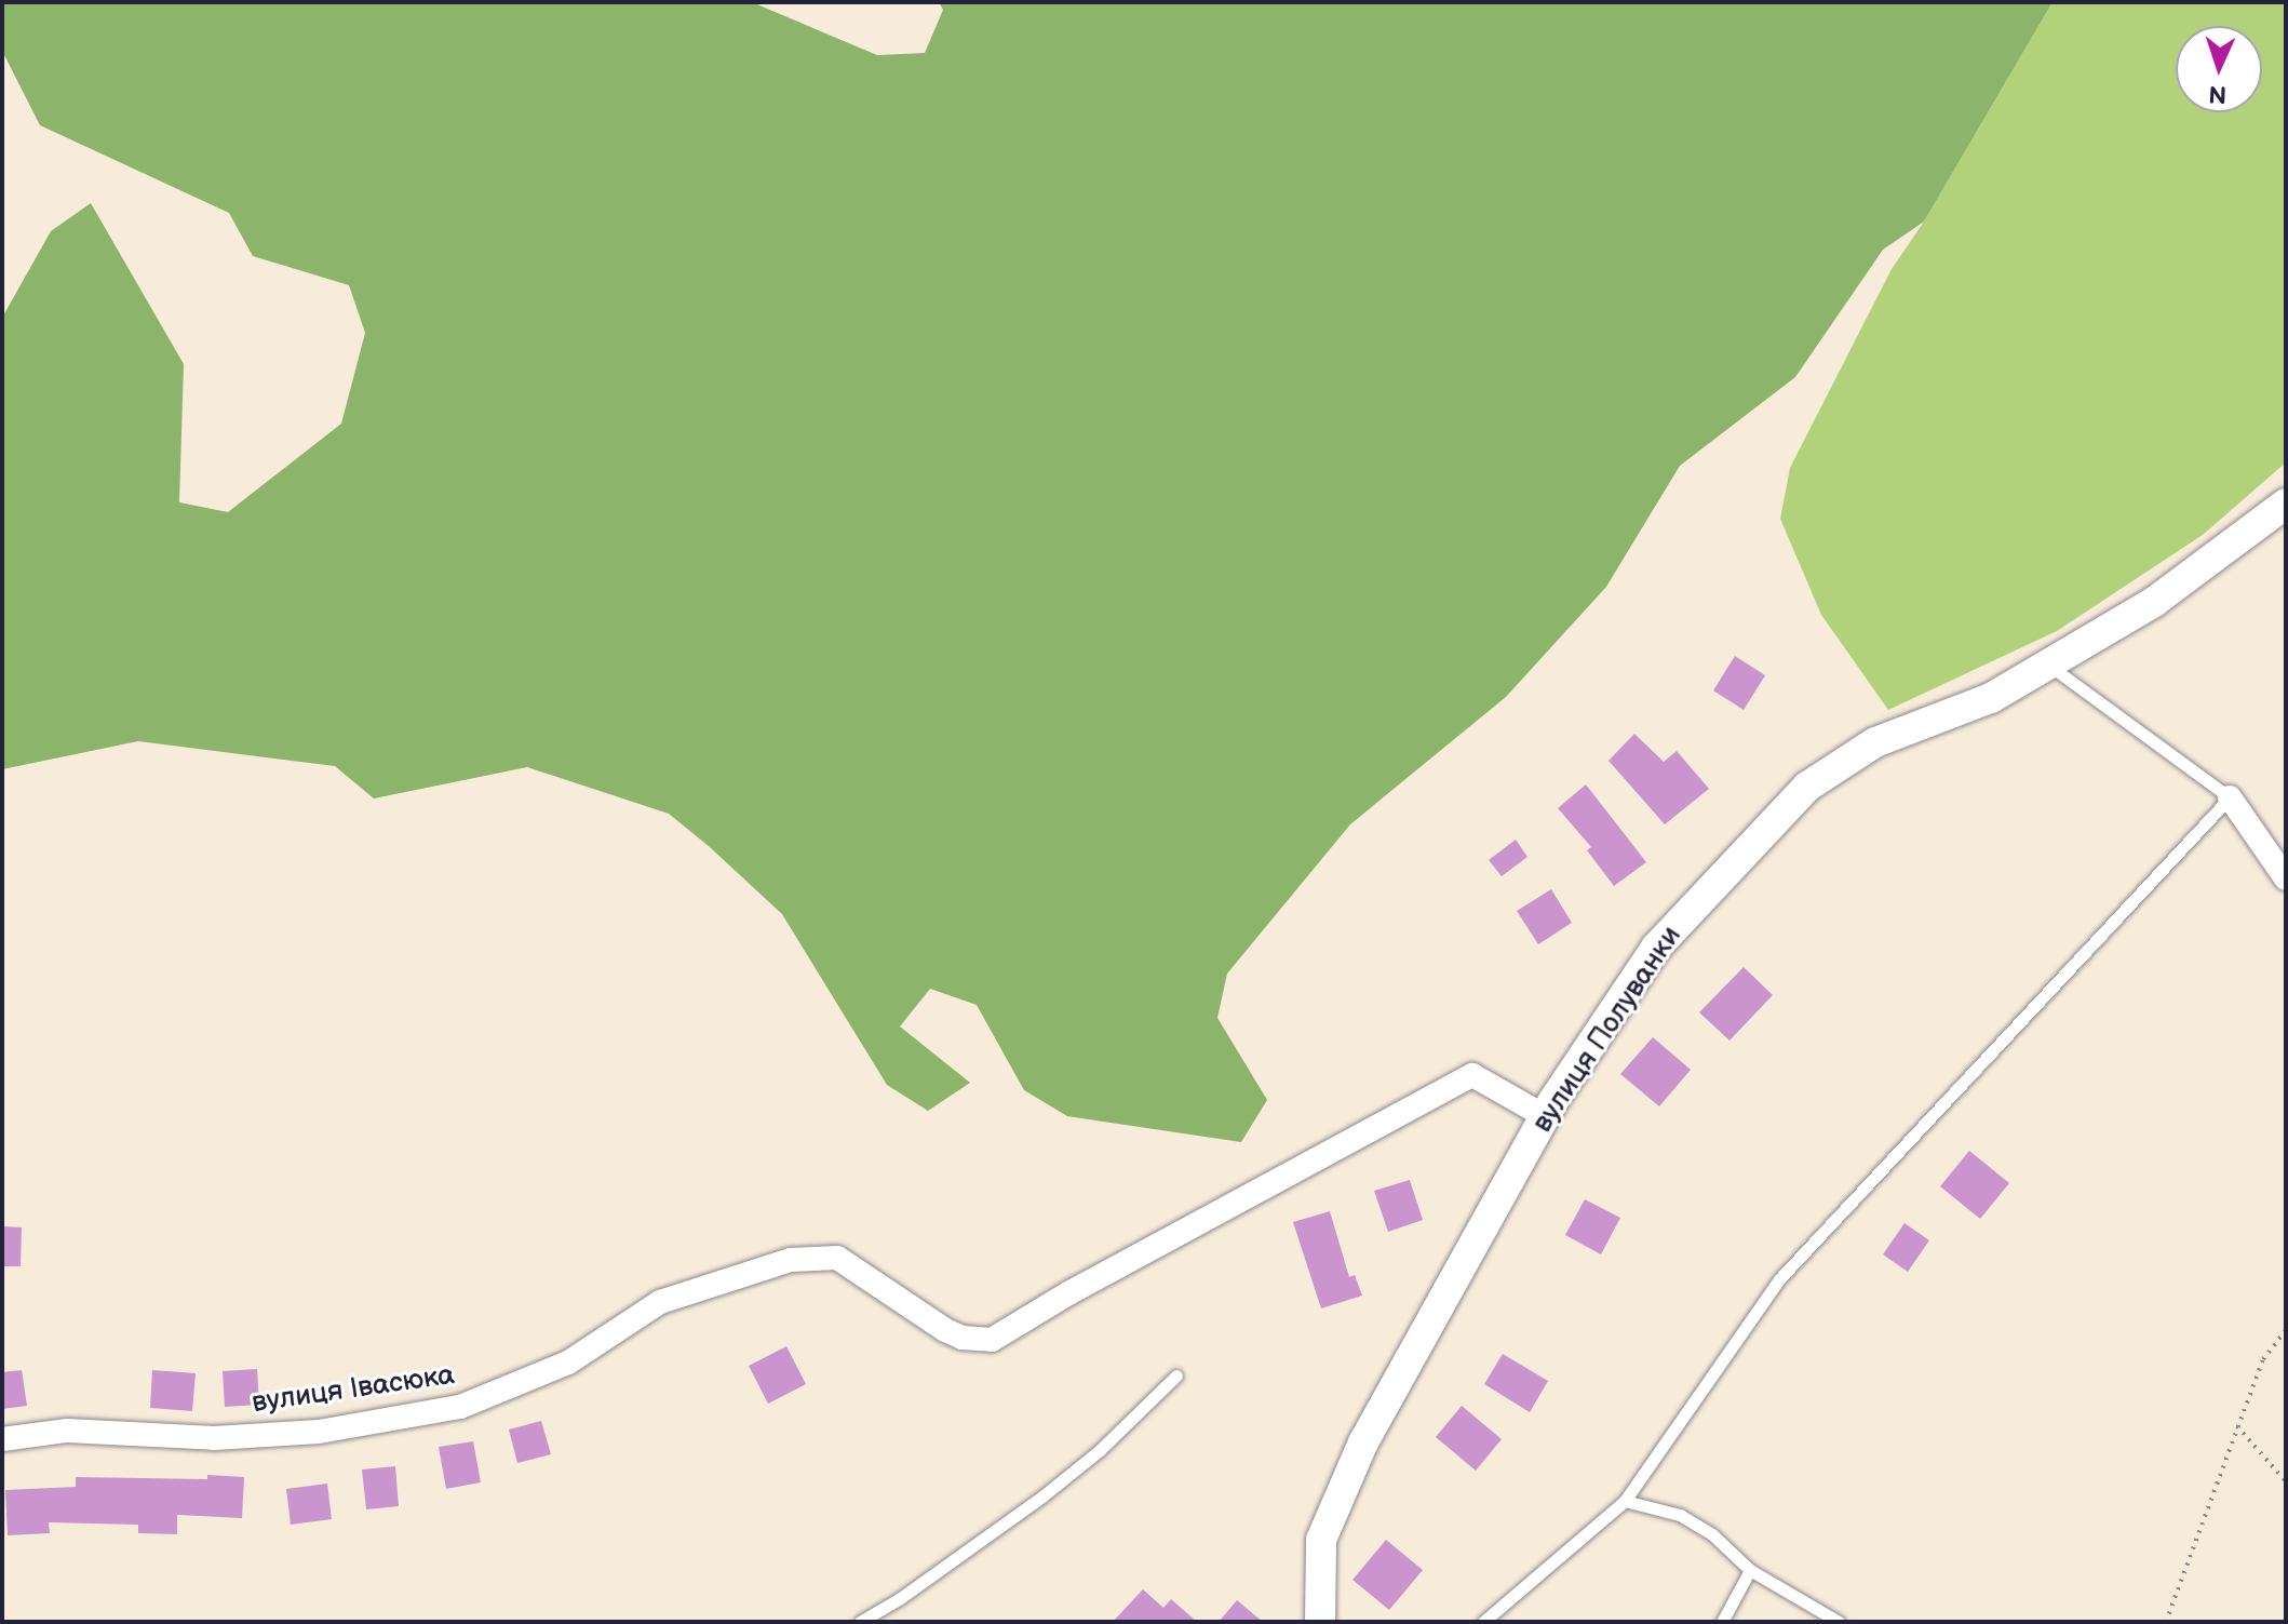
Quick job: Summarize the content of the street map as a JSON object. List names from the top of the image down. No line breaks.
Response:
{"streets":{"street":["вулиця Полуванки","вулиця Івасюка"]},"crossings":[["вулиця Полуванки","вулиця Івасюка"]],"north":"bottom"}
